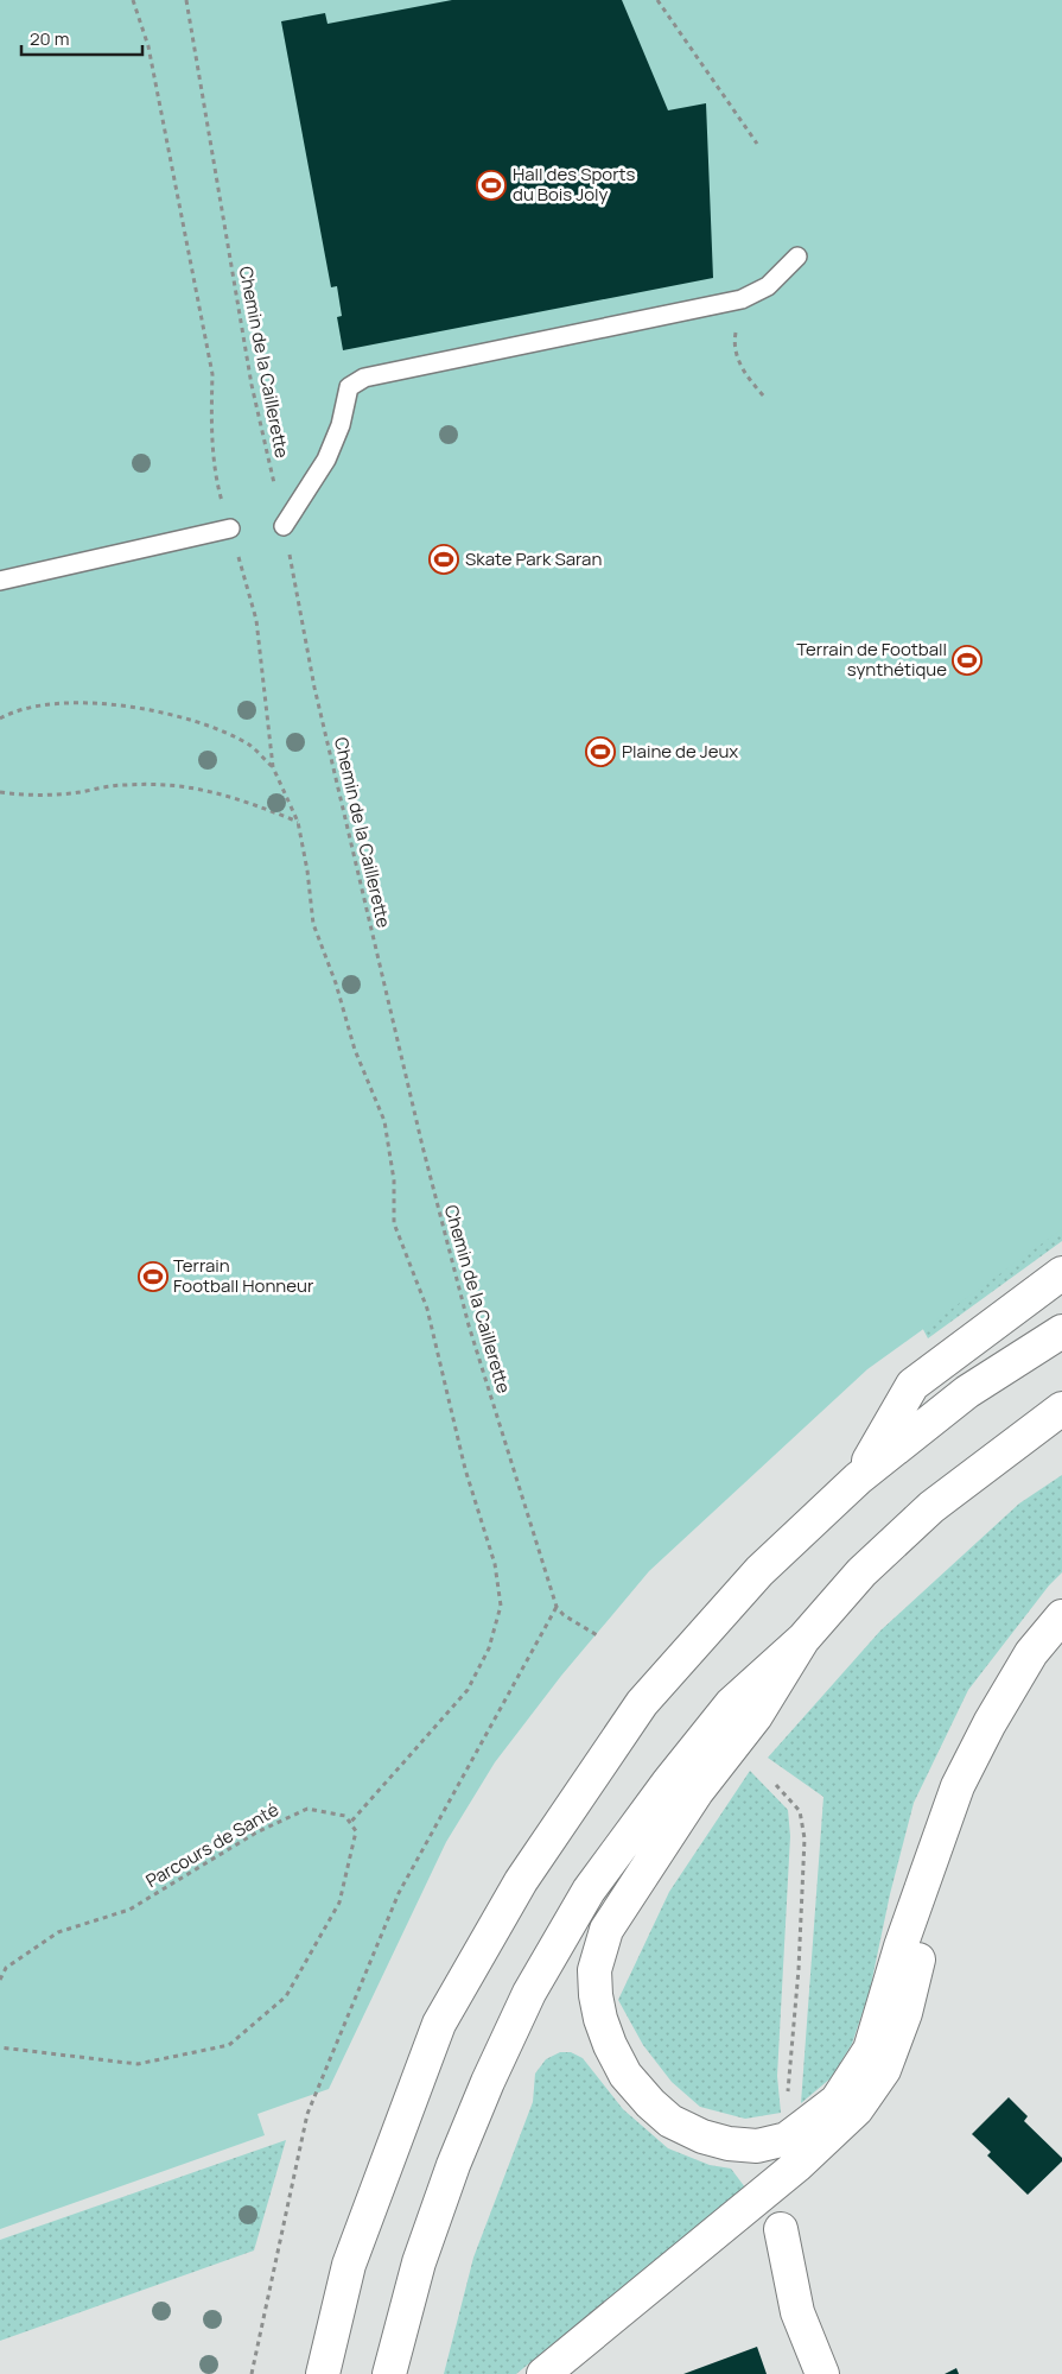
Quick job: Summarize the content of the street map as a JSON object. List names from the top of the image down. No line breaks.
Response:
{"streets":{"path":["Chemin de la Caillerette","Parcours de Santé"]},"places":{"sports":["Hall des Sports du Bois Joly","Skate Park Saran","Terrain de Football synthétique","Plaine de Jeux","Terrain Football Honneur"]},"scale_bar":"20 m"}
